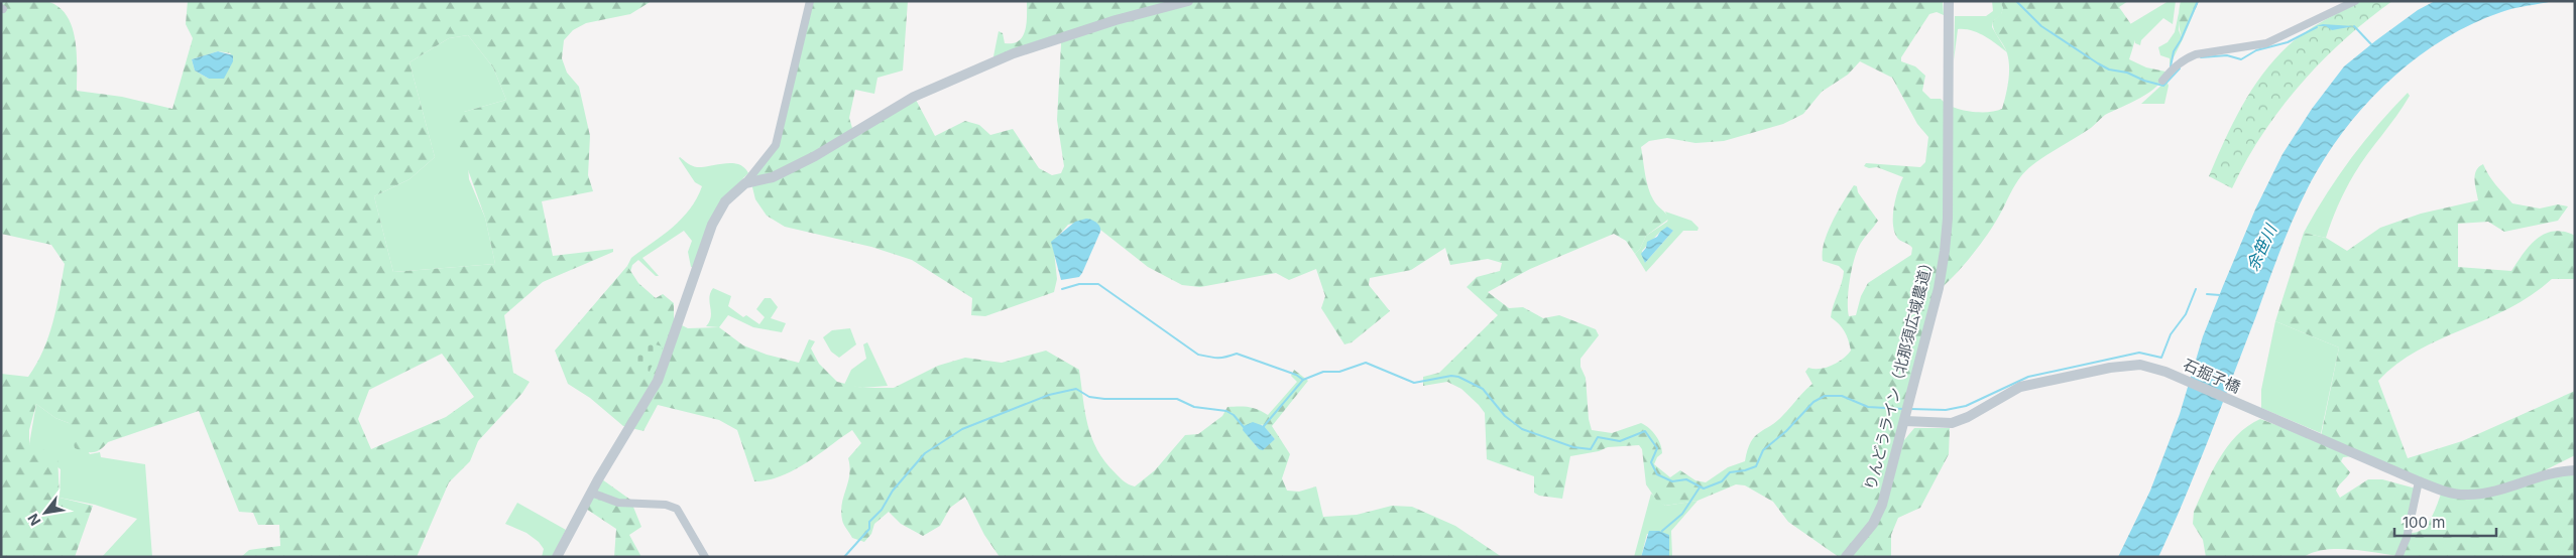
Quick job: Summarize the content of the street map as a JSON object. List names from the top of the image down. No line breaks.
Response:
{"streets":{"street":["りんどうライン（北那須広域農道）","石掘子橋"]},"crossings":[["りんどうライン（北那須広域農道）","石掘子橋"]],"water":["余笹川"],"scale_bar":"100 m","north":"bottom left"}
